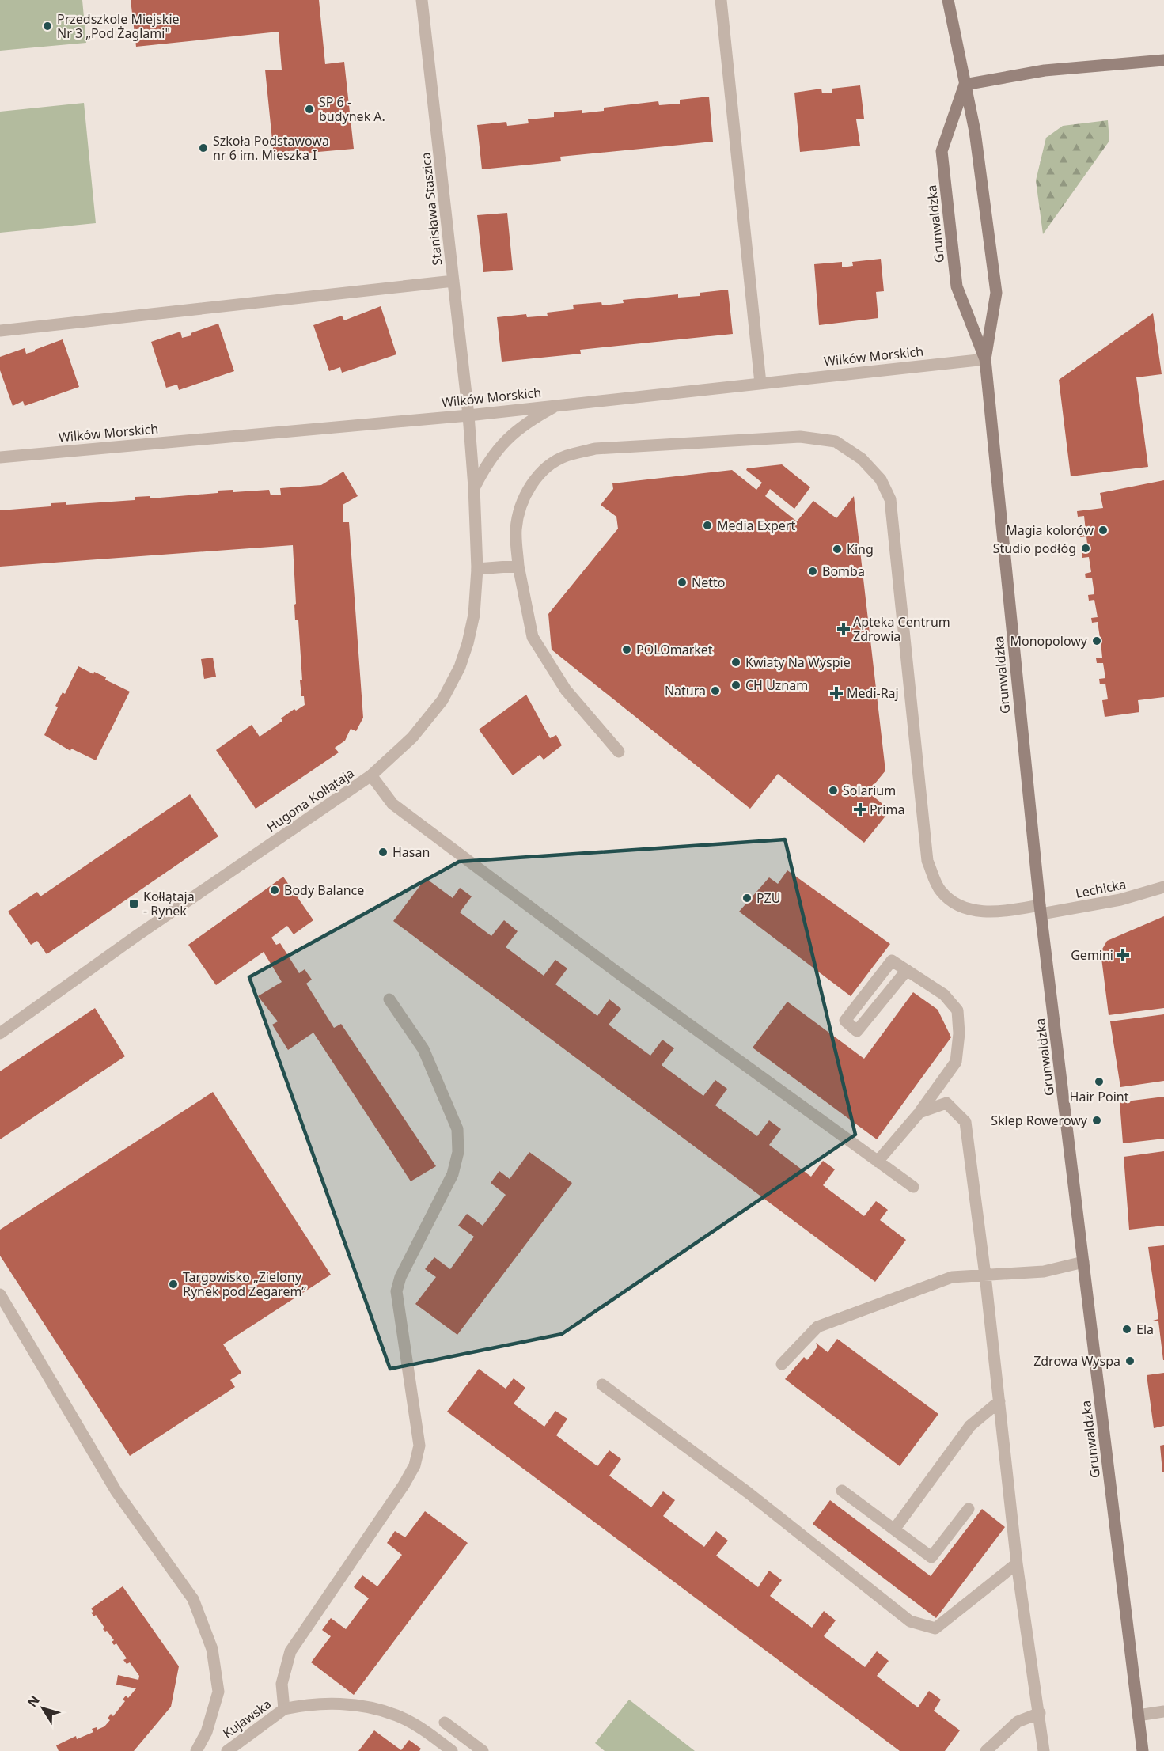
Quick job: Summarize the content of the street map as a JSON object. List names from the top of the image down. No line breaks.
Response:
{"streets":{"street":["Stanisława Staszica","Grunwaldzka","Wilków Morskich","Hugona Kołłątaja","Lechicka","Kujawska"]},"crossings":[["Stanisława Staszica","Wilków Morskich"],["Stanisława Staszica","Hugona Kołłątaja"],["Grunwaldzka","Wilków Morskich"],["Grunwaldzka","Lechicka"],["Wilków Morskich","Hugona Kołłątaja"]],"places":{"other":["Przedszkole Miejskie Nr 3 „Pod Żaglami\"","SP 6 - budynek A.","Szkoła Podstawowa nr 6 im. Mieszka I","Media Expert","Magia kolorów","Studio podłóg","King","Bomba","Netto","Monopolowy","POLOmarket","Kwiaty Na Wyspie","CH Uznam","Natura","Solarium","Hasan","Body Balance","PZU","Hair Point","Sklep Rowerowy","Targowisko „Zielony Rynek pod Zegarem”","Ela","Zdrowa Wyspa"],"health":["Apteka Centrum Zdrowia","Medi-Raj","Prima","Gemini"],"transit":["Kołłątaja - Rynek"]},"north":"top left"}
